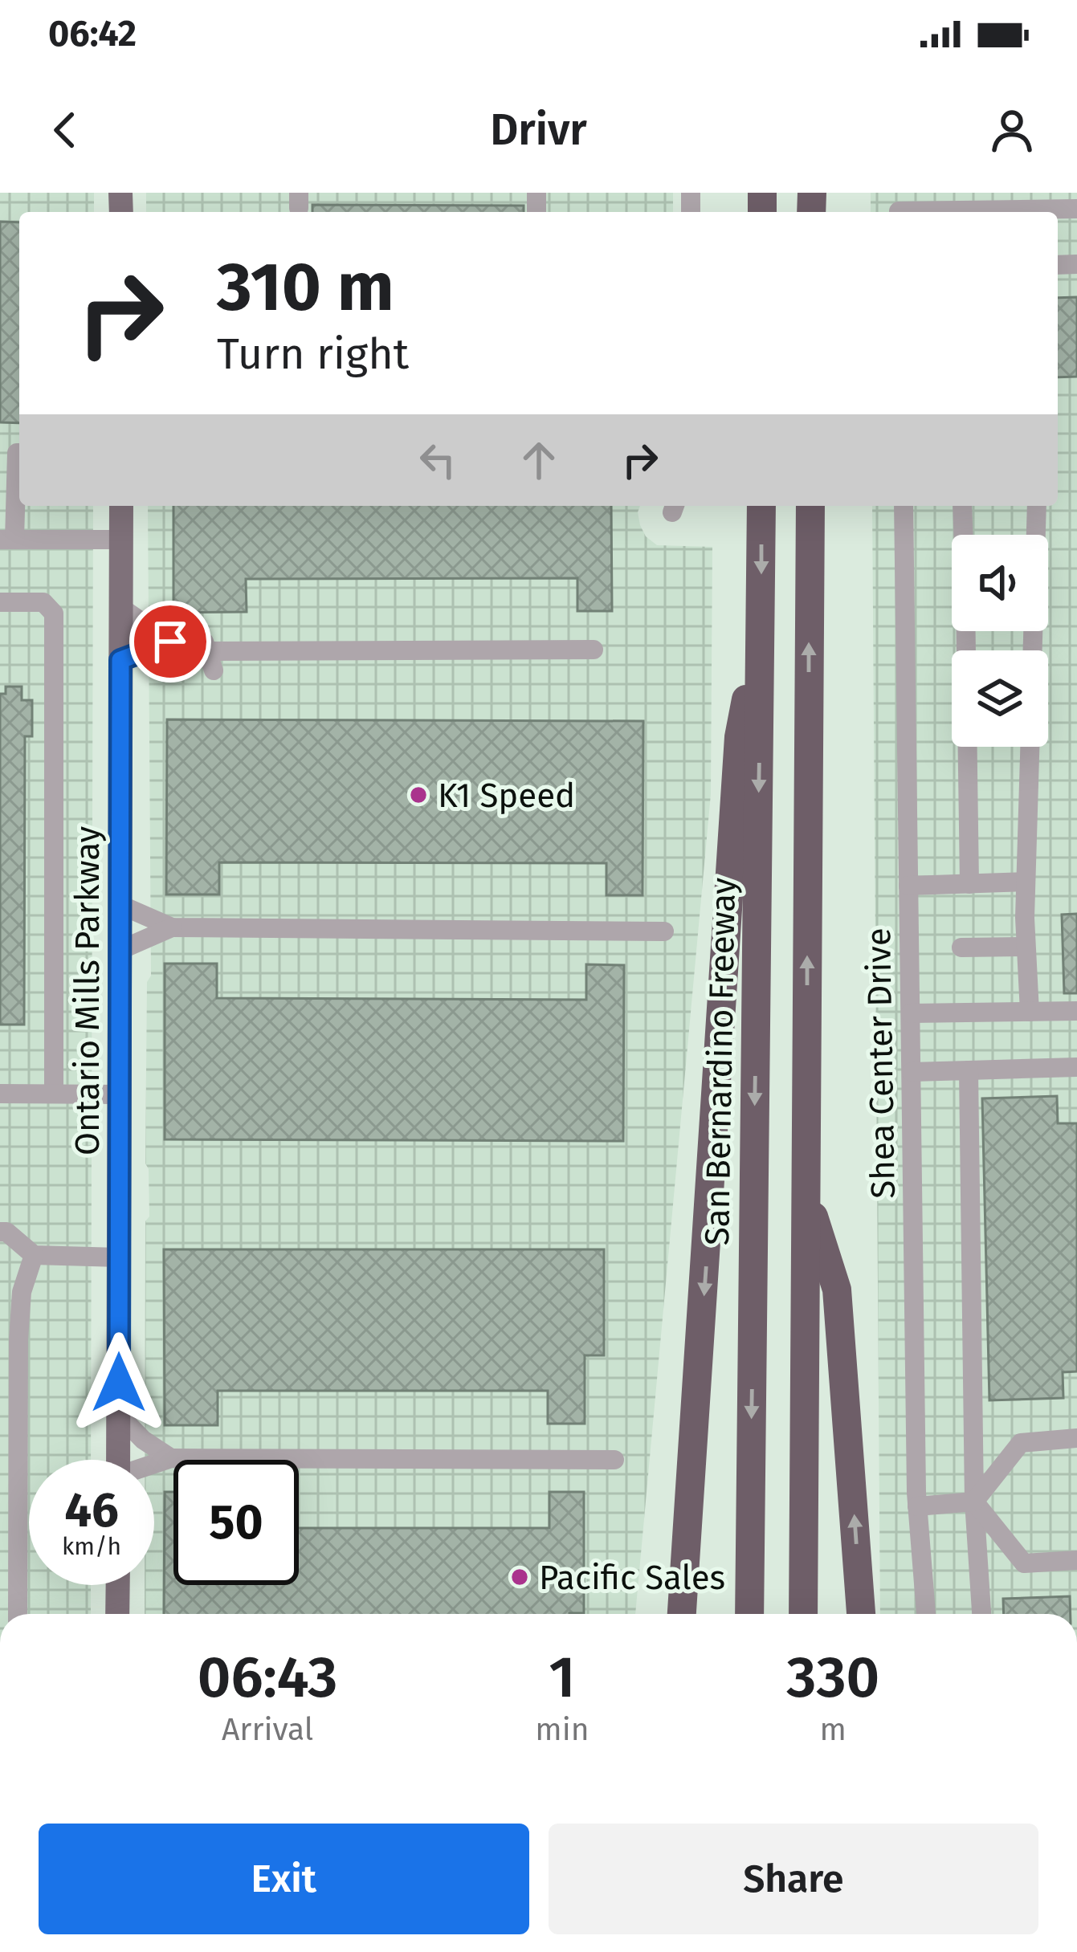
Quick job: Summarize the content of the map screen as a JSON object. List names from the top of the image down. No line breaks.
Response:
{"streets":{"highway":["San Bernardino Freeway"],"main road":["Ontario Mills Parkway"],"street":["Shea Center Drive"]},"places":["K1 Speed","Pacific Sales"],"page":{"status":"06:42","header":"Drivr","turn":["310 m","Turn right"],"speed":"46 km/h","limit":"50","eta":["06:43","Arrival","1","min","330","m"],"buttons":["Exit","Share"]}}
